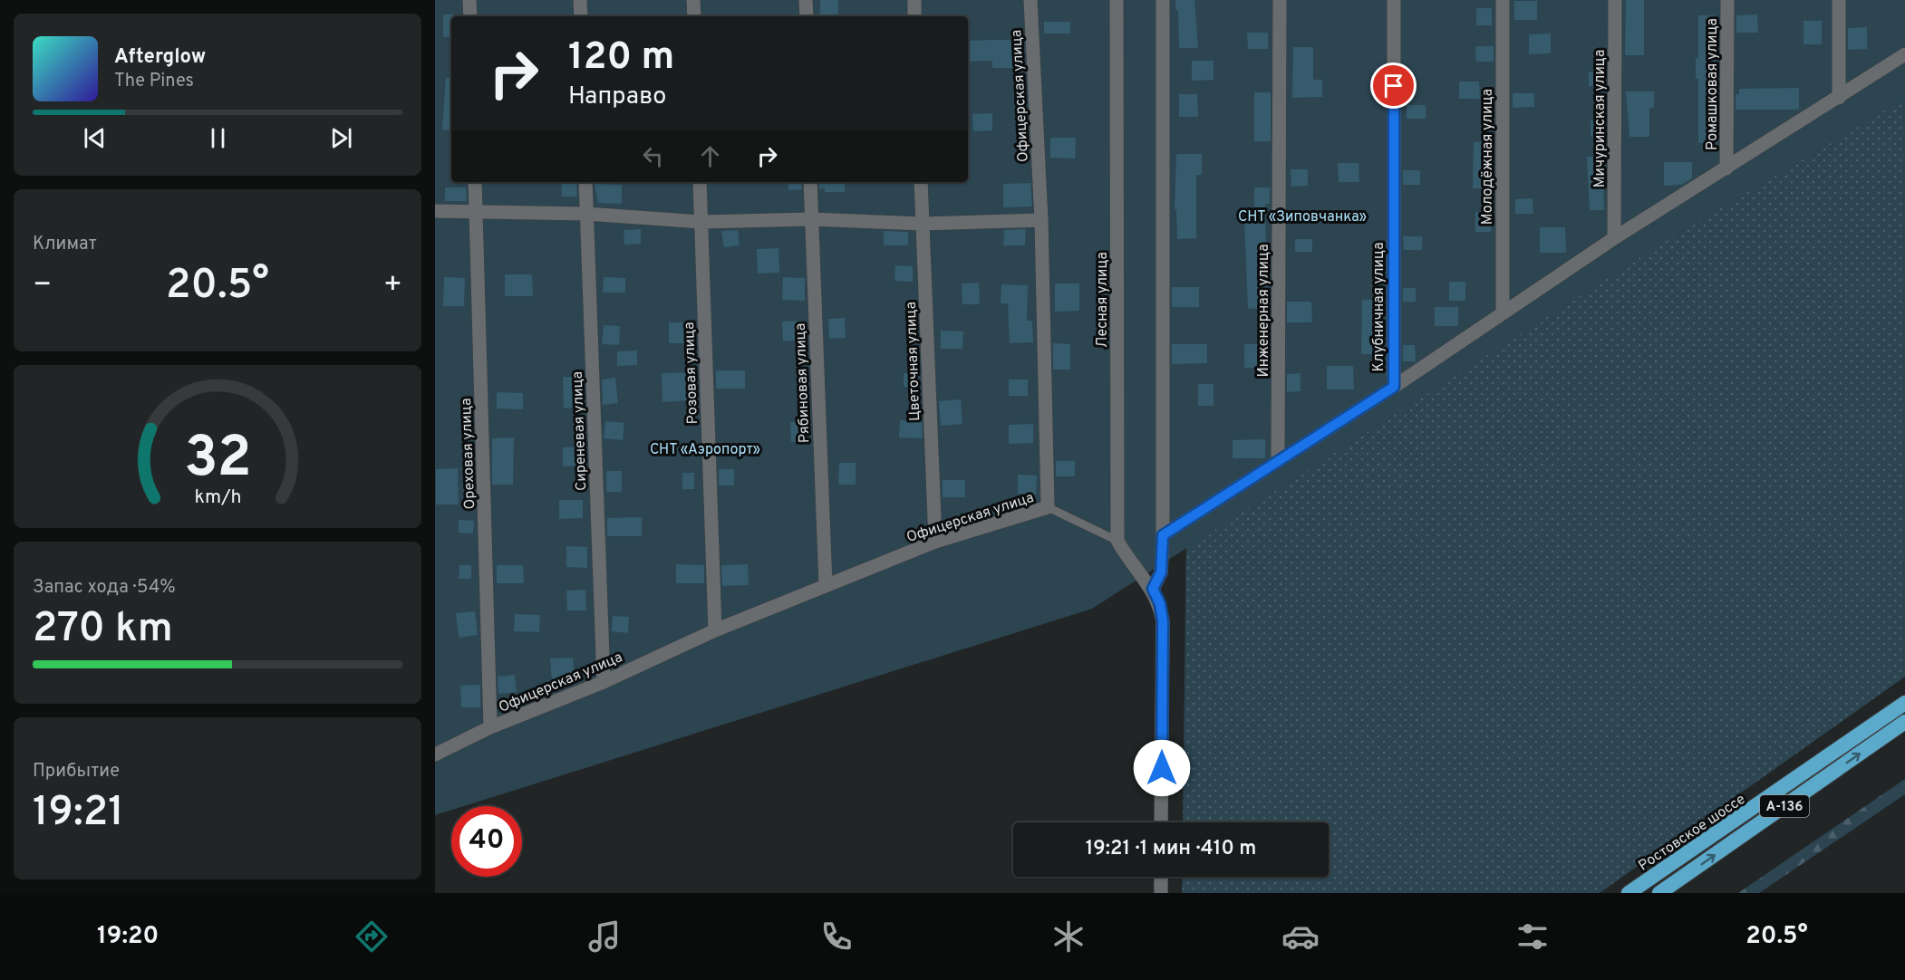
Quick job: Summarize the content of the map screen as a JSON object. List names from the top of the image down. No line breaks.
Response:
{"streets":{"highway":["А-136","Ростовское шоссе"],"street":["Ромашковая улица","Офицерская улица","Мичуринская улица","Молодёжная улица","Лесная улица","Клубничная улица","Инженерная улица","Цветочная улица","Розовая улица","Рябиновая улица","Сиреневая улица","Ореховая улица"]},"crossings":[["Офицерская улица","Цветочная улица"],["Офицерская улица","Розовая улица"],["Офицерская улица","Рябиновая улица"],["Офицерская улица","Сиреневая улица"],["Офицерская улица","Ореховая улица"]],"parks":["СНТ «Зиповчанка»","СНТ «Аэропорт»"],"page":{"turn":["120 m","Направо"],"song":["Afterglow","The Pines"],"tile":["Климат",["Запас хода · 54%","270 km"],["Прибытие","19:21"]],"heat":["−","20.5°","+"],"limit":"40","trip":"19:21 · 1 мин · 410 m","tabs":["19:20","20.5°"],"gauge":["32","km/h"]}}
